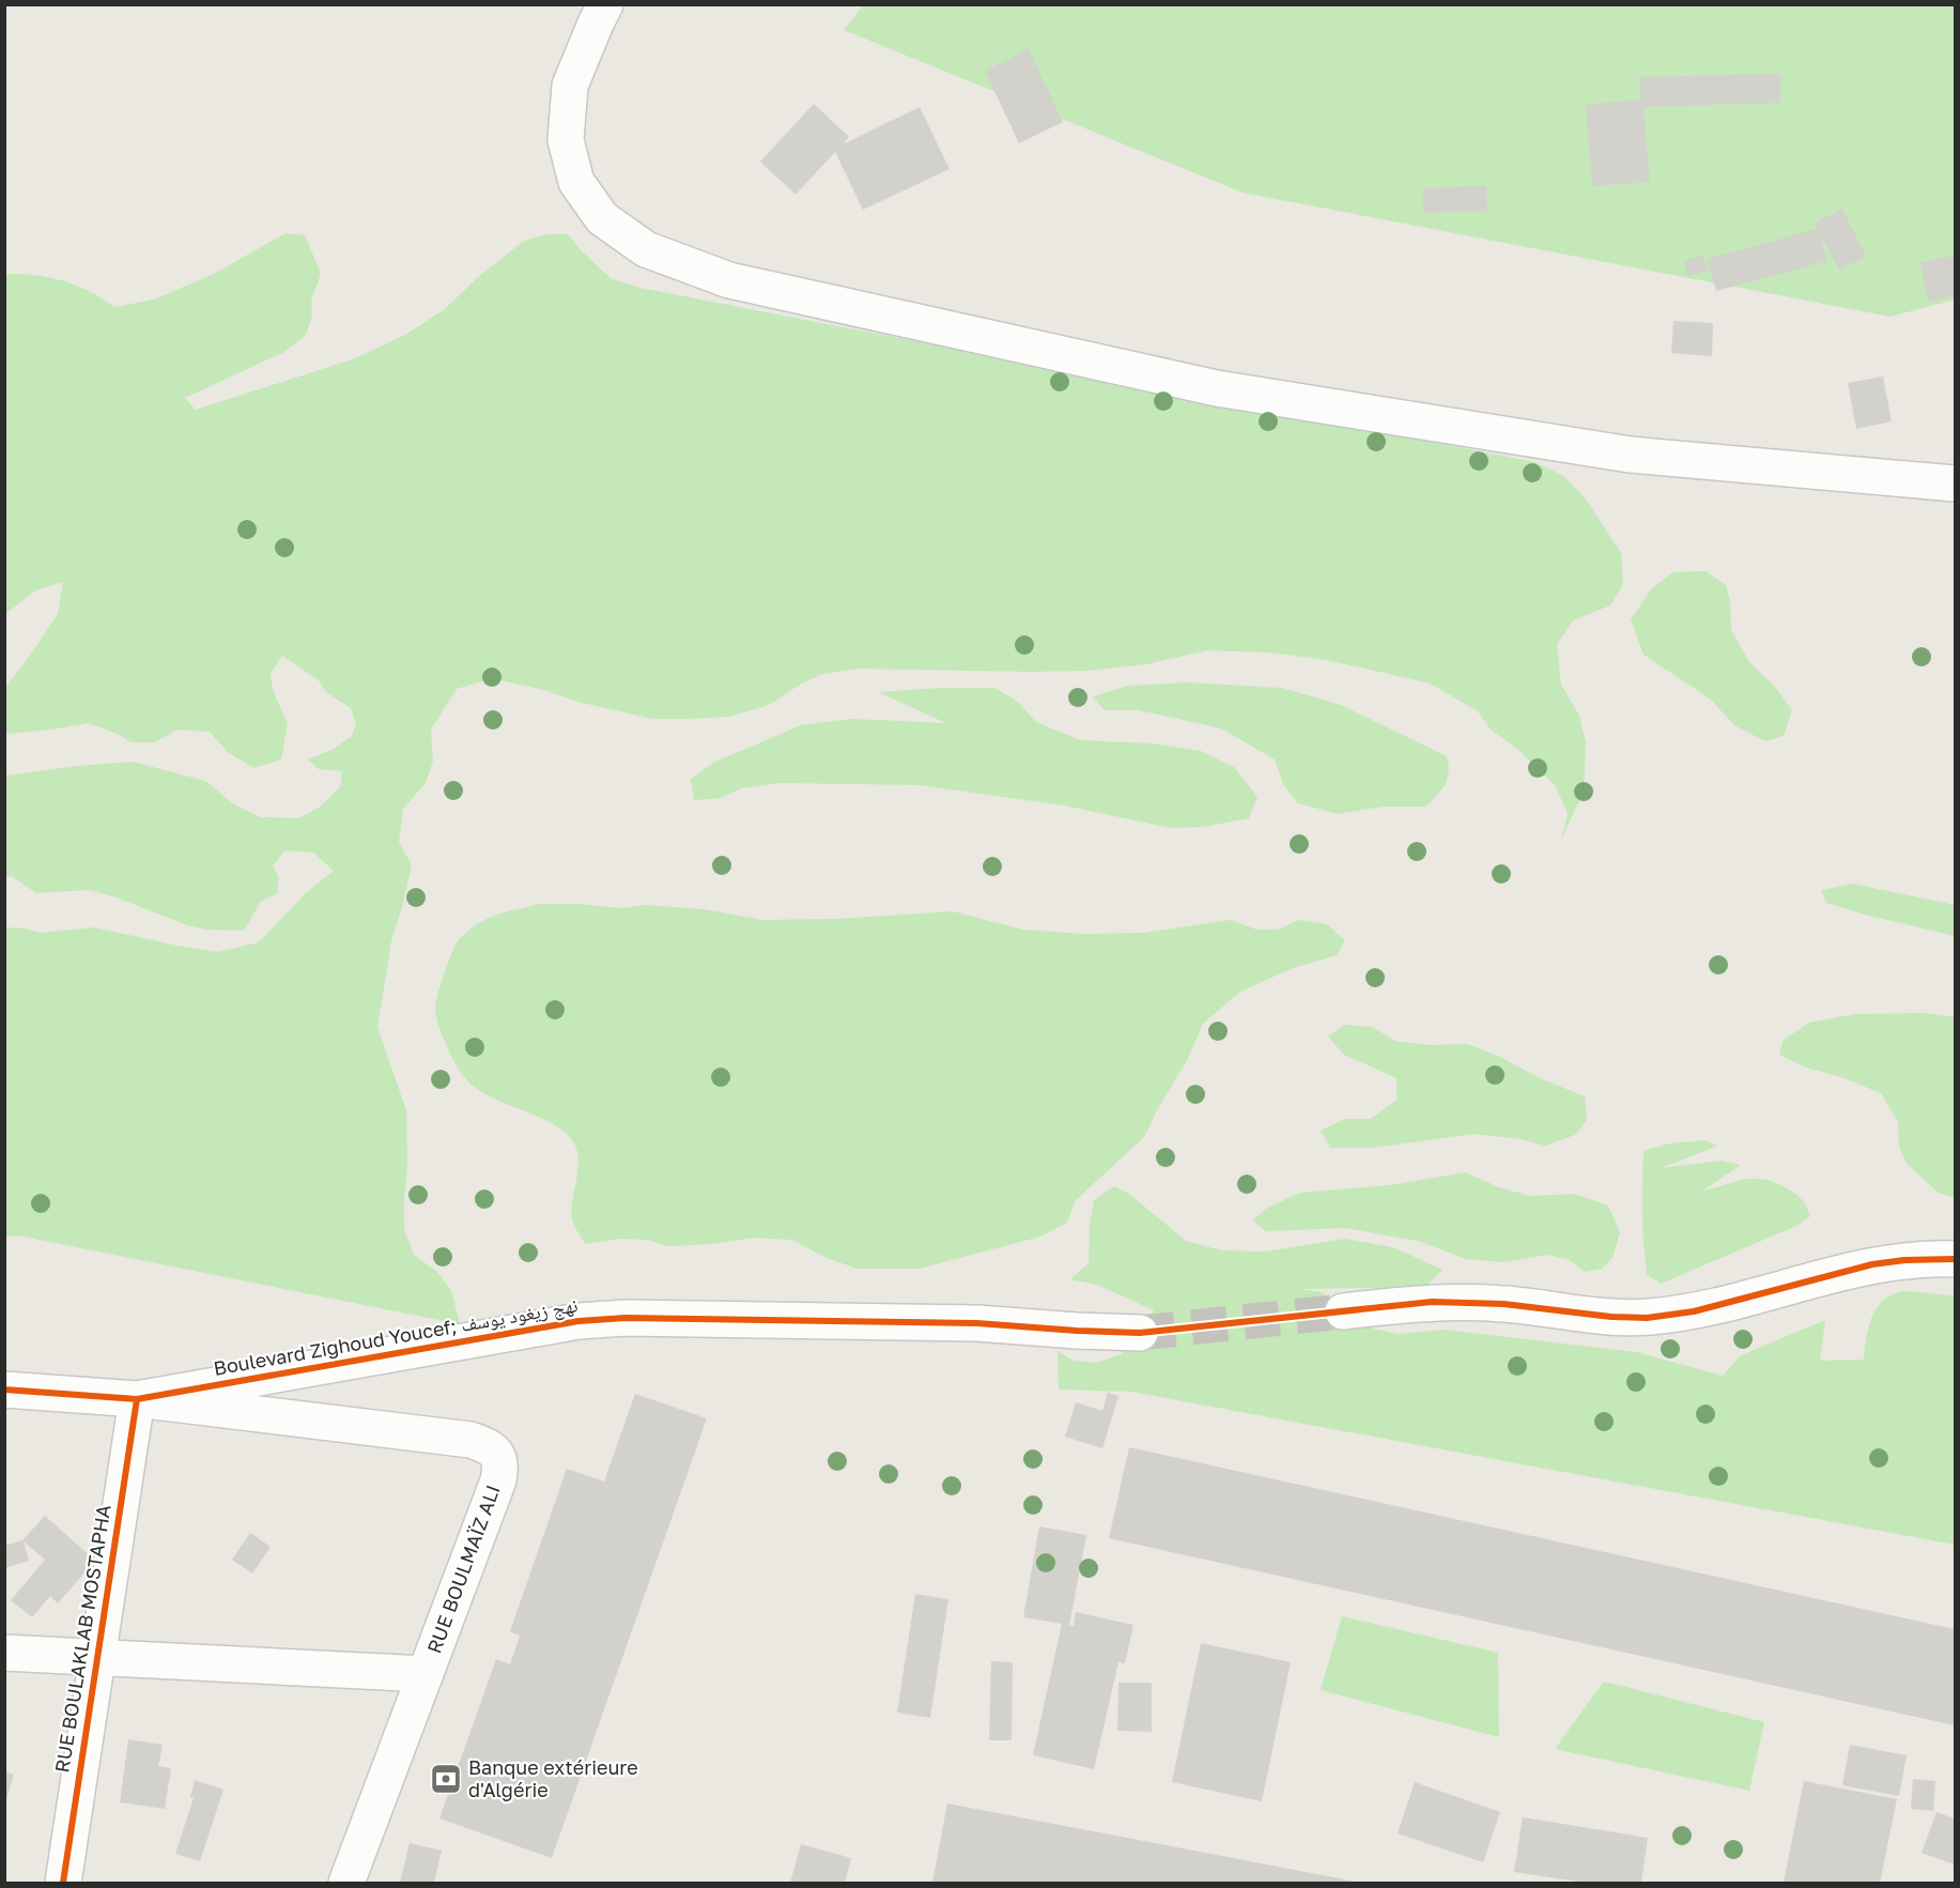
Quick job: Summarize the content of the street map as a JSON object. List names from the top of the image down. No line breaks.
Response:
{"streets":{"street":["Boulevard Zighoud Youcef; نهج زيغود يوسف","RUE BOULMAÏZ ALI","RUE BOULAKLAB MOSTAPHA"]},"crossings":[["Boulevard Zighoud Youcef; نهج زيغود يوسف","RUE BOULMAÏZ ALI"],["Boulevard Zighoud Youcef; نهج زيغود يوسف","RUE BOULAKLAB MOSTAPHA"],["RUE BOULMAÏZ ALI","RUE BOULAKLAB MOSTAPHA"]],"places":{"bank":["Banque extérieure d'Algérie"]}}
